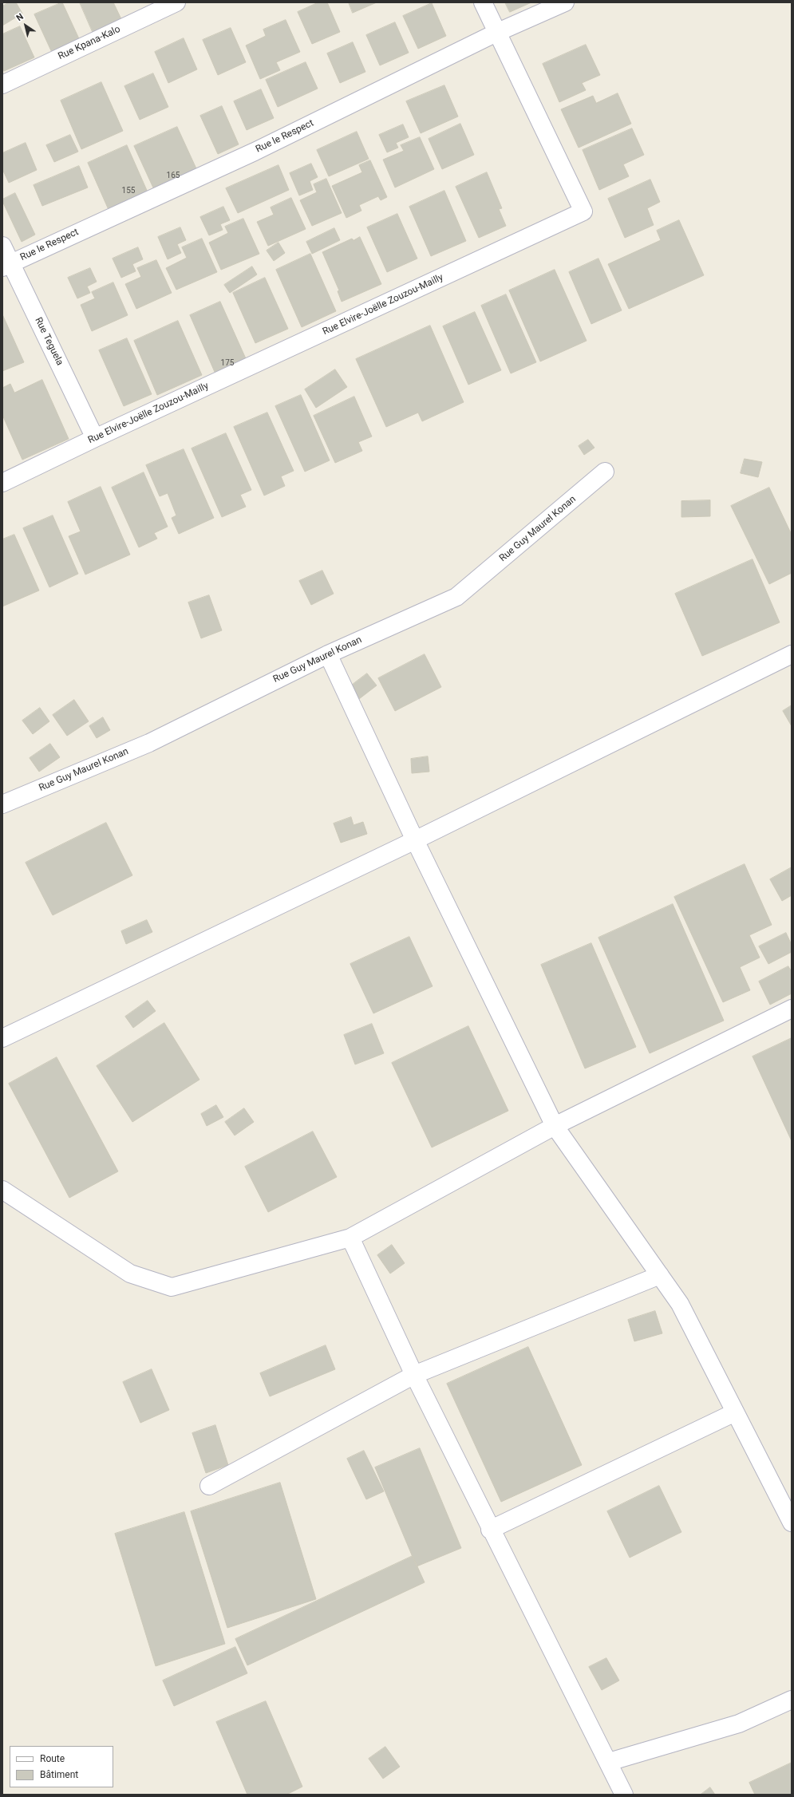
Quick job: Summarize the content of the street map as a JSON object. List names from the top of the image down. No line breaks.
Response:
{"streets":{"street":["Rue Kpana-Kalo","Rue le Respect","Rue Elvire-Joëlle Zouzou-Mailly","Rue Teguela","Rue Guy Maurel Konan"]},"crossings":[["Rue le Respect","Rue Elvire-Joëlle Zouzou-Mailly"],["Rue le Respect","Rue Teguela"],["Rue Elvire-Joëlle Zouzou-Mailly","Rue Teguela"]],"house_numbers":["165","155","175"],"legend":["Route","Bâtiment"],"north":"top left"}
